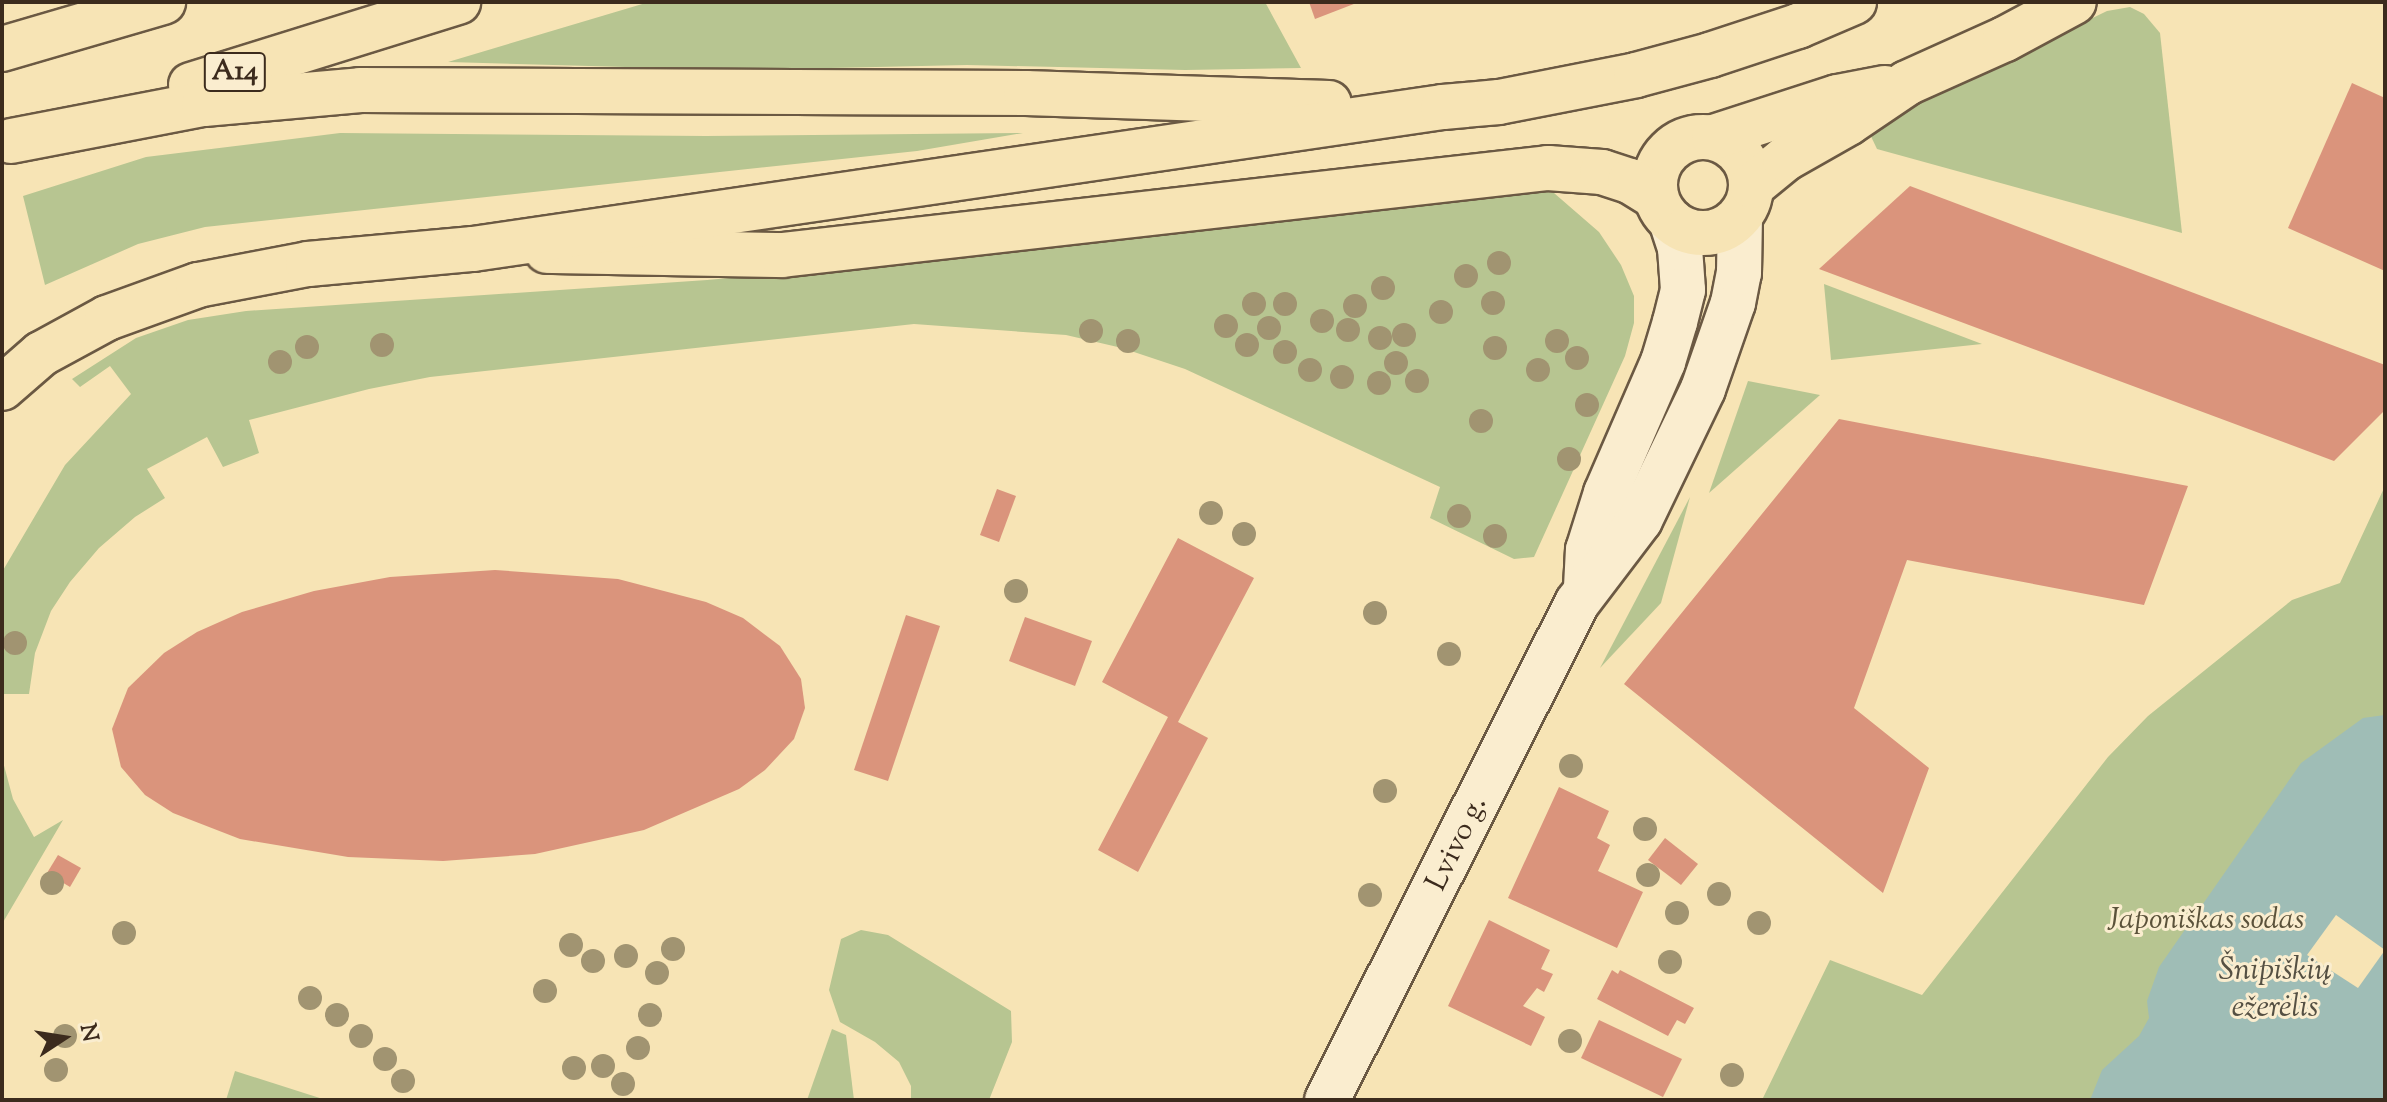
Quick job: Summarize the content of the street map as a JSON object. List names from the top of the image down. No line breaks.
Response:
{"streets":{"main road":["A14"],"street":["Lvivo g."]},"water":["Šnipiškių ežerėlis"],"parks":["Japoniškas sodas"],"north":"right"}
